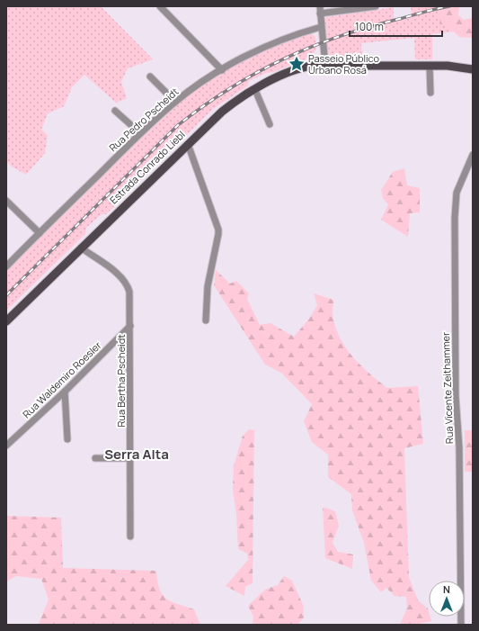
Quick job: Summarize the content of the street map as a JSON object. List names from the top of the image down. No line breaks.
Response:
{"streets":{"main road":["Estrada Conrado Liebl"],"street":["Rua Pedro Pscheidt","Rua Waldemiro Roesler","Rua Bertha Pscheidt","Rua Vicente Zeithammer"]},"crossings":[["Estrada Conrado Liebl","Rua Bertha Pscheidt"],["Rua Waldemiro Roesler","Rua Bertha Pscheidt"]],"districts":["Serra Alta"],"places":{"place":["Passeio Público Urbano Rosá"]},"scale_bar":"100 m","north":"top"}
